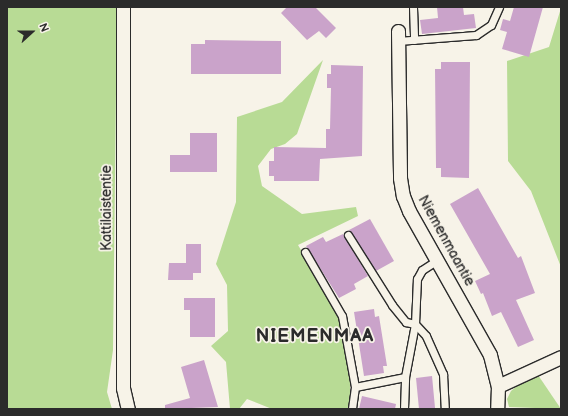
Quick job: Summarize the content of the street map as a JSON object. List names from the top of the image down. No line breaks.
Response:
{"streets":{"street":["Kattilaistentie","Niemenmaantie"]},"districts":["NIEMENMAA"],"north":"right"}
